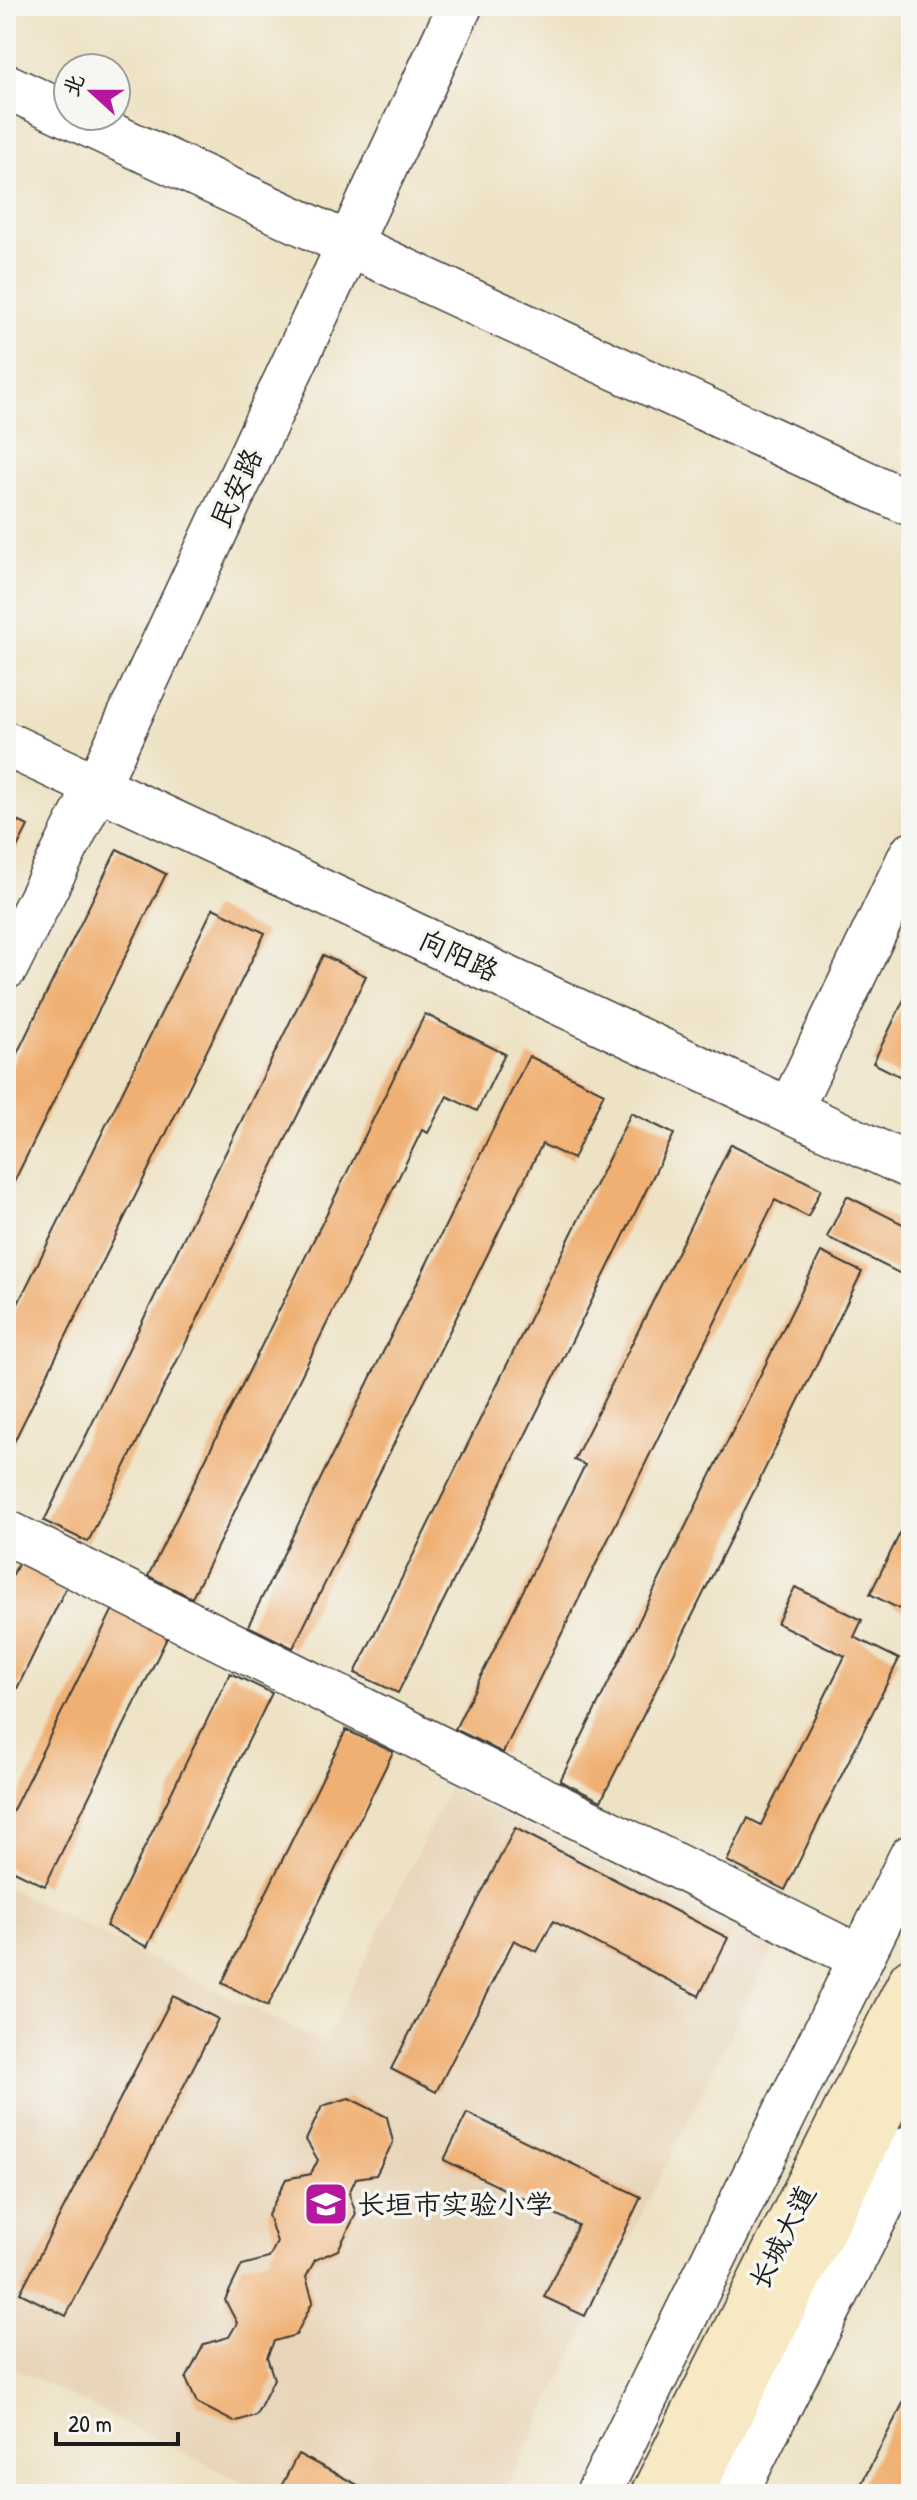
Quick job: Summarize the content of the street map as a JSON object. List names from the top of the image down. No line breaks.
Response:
{"streets":{"main road":["长城大道"],"street":["民安路","向阳路"]},"crossings":[["民安路","向阳路"]],"places":{"school or university":["长垣市实验小学"]},"scale_bar":"20 m","north":"left"}
